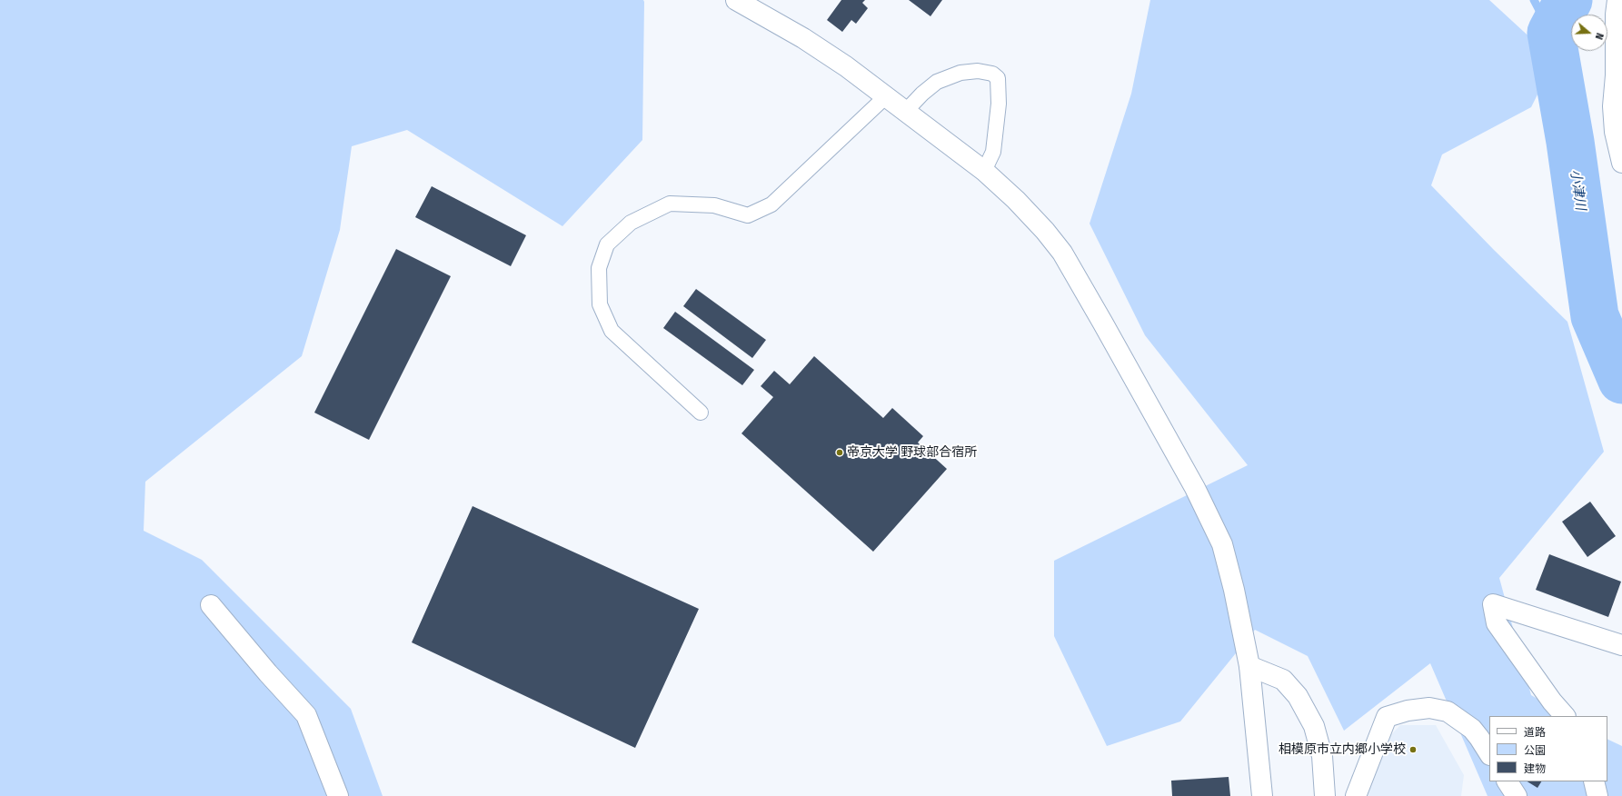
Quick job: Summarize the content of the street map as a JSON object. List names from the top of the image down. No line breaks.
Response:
{"water":["小津川"],"places":["帝京大学 野球部合宿所","相模原市立内郷小学校"],"legend":["道路","公園","建物"],"north":"right"}
